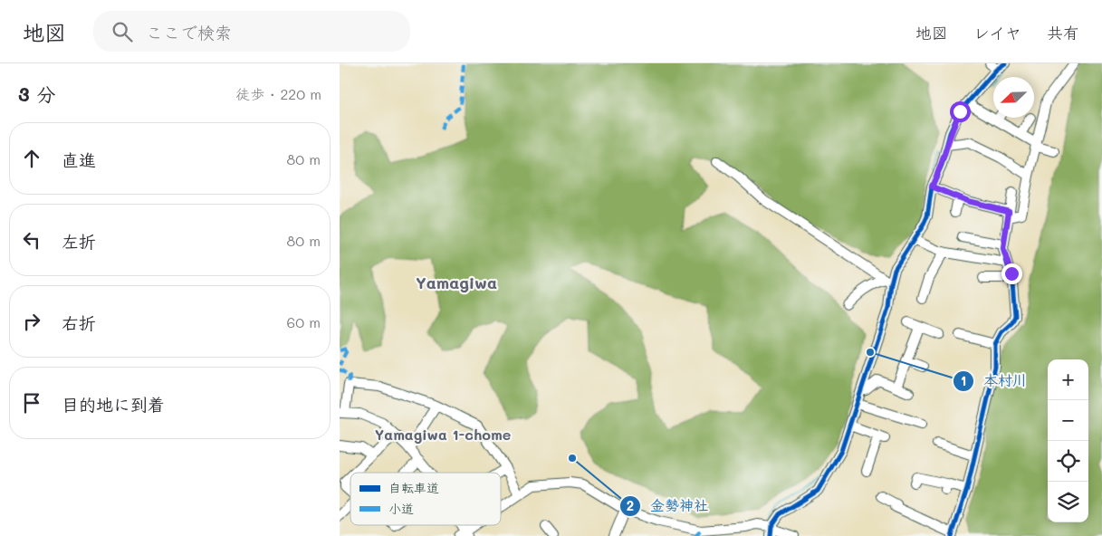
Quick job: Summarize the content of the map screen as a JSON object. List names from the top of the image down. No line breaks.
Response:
{"districts":["Yamagiwa","Yamagiwa 1-chome"],"places":["本村川","金勢神社"],"legend":["自転車道","小道"],"north":"bottom left","page":{"header":"地図","search":"ここで検索","nav":["地図","レイヤ","共有"],"heading":["3 分","徒歩 · 220 m"],"list":[["直進","80 m"],["左折","80 m"],["右折","60 m"],"目的地に到着"],"map_buttons":["+","−"]}}
